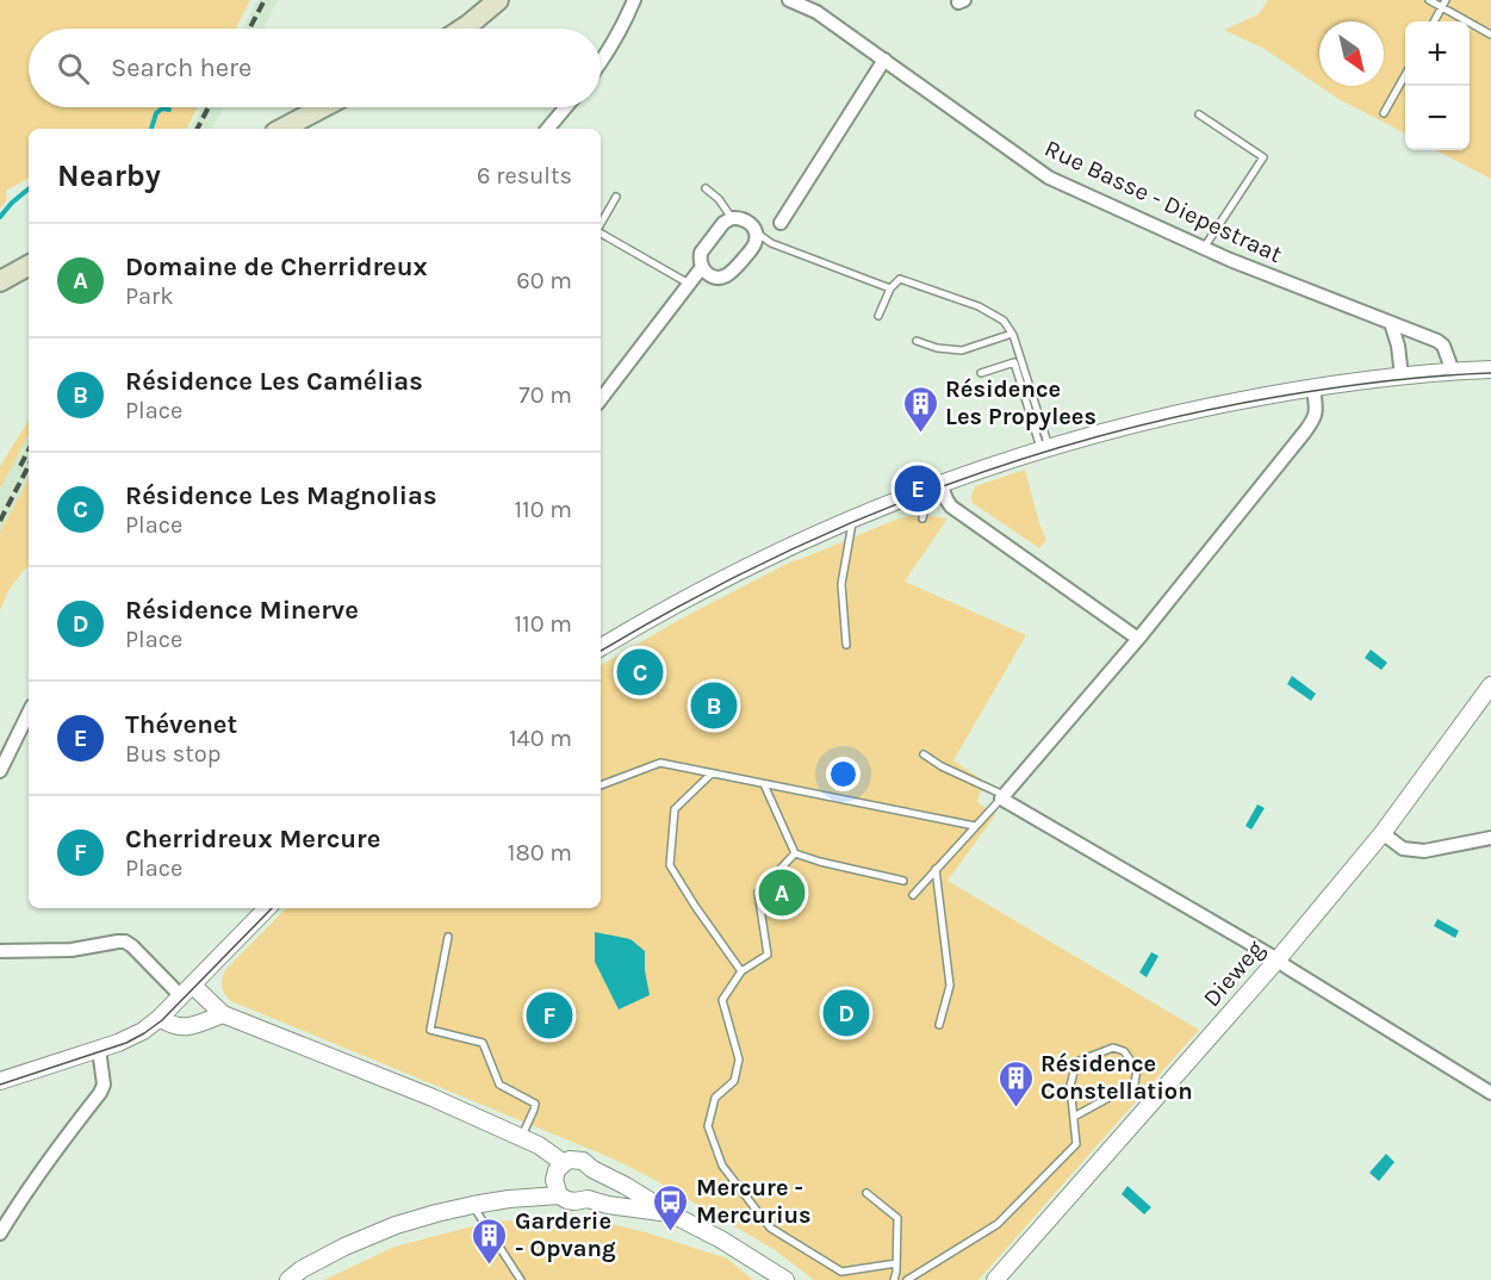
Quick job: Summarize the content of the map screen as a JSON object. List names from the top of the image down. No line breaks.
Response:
{"streets":{"street":["Rue Basse - Diepestraat","Dieweg"]},"places":{"building":["Résidence Les Propylees","Résidence Constellation","Garderie - Opvang"],"bus stop":["Mercure - Mercurius"]},"north":"bottom right","page":{"map_buttons":["+","−"],"search":"Search here","heading":["Nearby","6 results"],"list":[{"mark":"A","name":"Domaine de Cherridreux","note":"Park","value":"60 m"},{"mark":"B","name":"Résidence Les Camélias","note":"Place","value":"70 m"},{"mark":"C","name":"Résidence Les Magnolias","note":"Place","value":"110 m"},{"mark":"D","name":"Résidence Minerve","note":"Place","value":"110 m"},{"mark":"E","name":"Thévenet","note":"Bus stop","value":"140 m"},{"mark":"F","name":"Cherridreux Mercure","note":"Place","value":"180 m"}],"pins":["E","C","B","A","D","F"]}}
